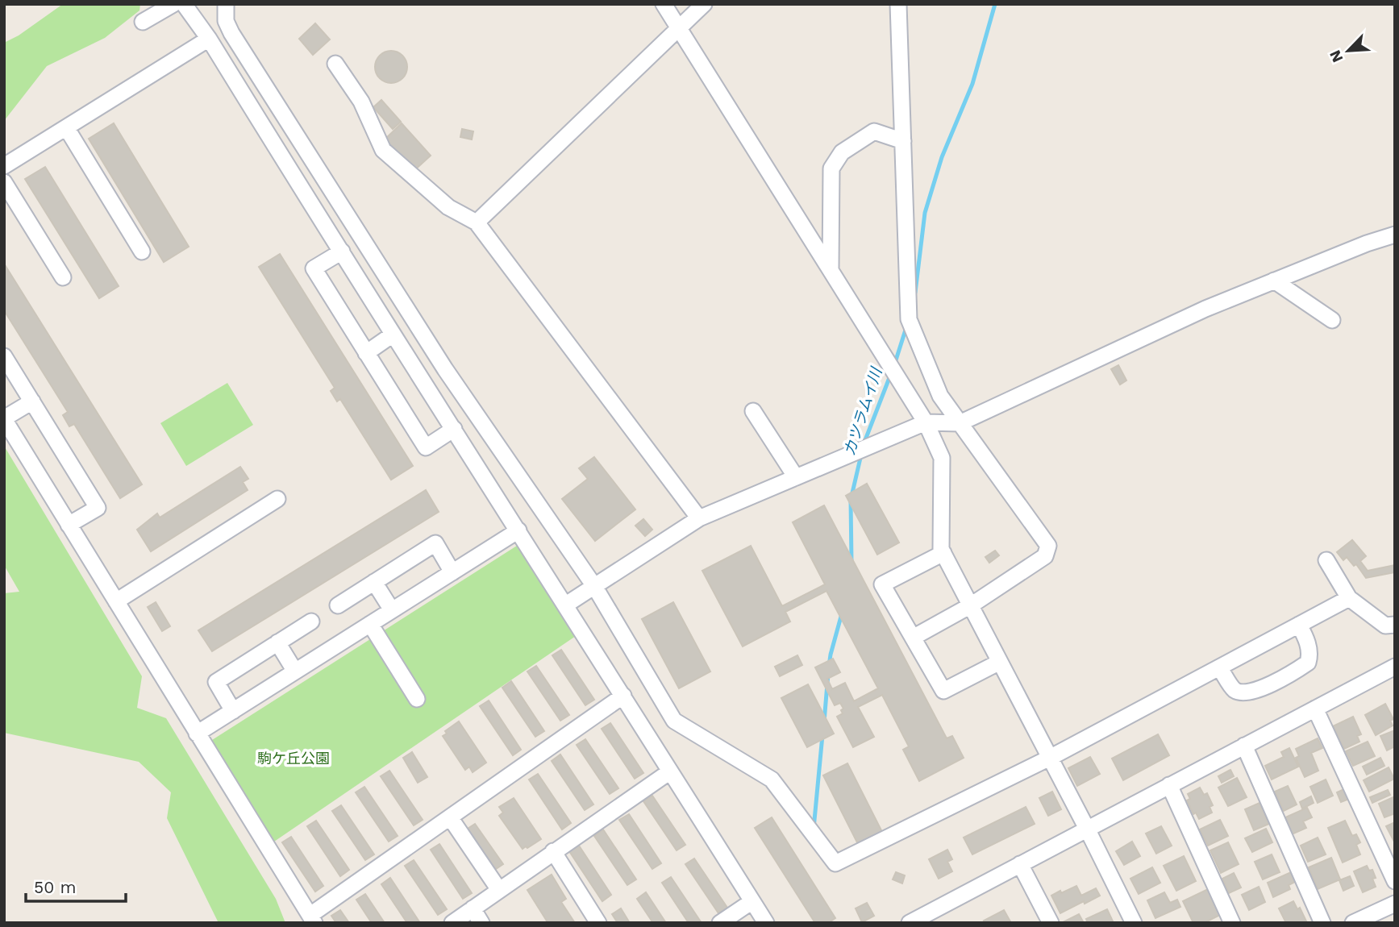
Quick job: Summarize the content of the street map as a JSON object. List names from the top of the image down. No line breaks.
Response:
{"water":["カツラムイ川"],"parks":["駒ケ丘公園"],"scale_bar":"50 m","north":"bottom left"}
